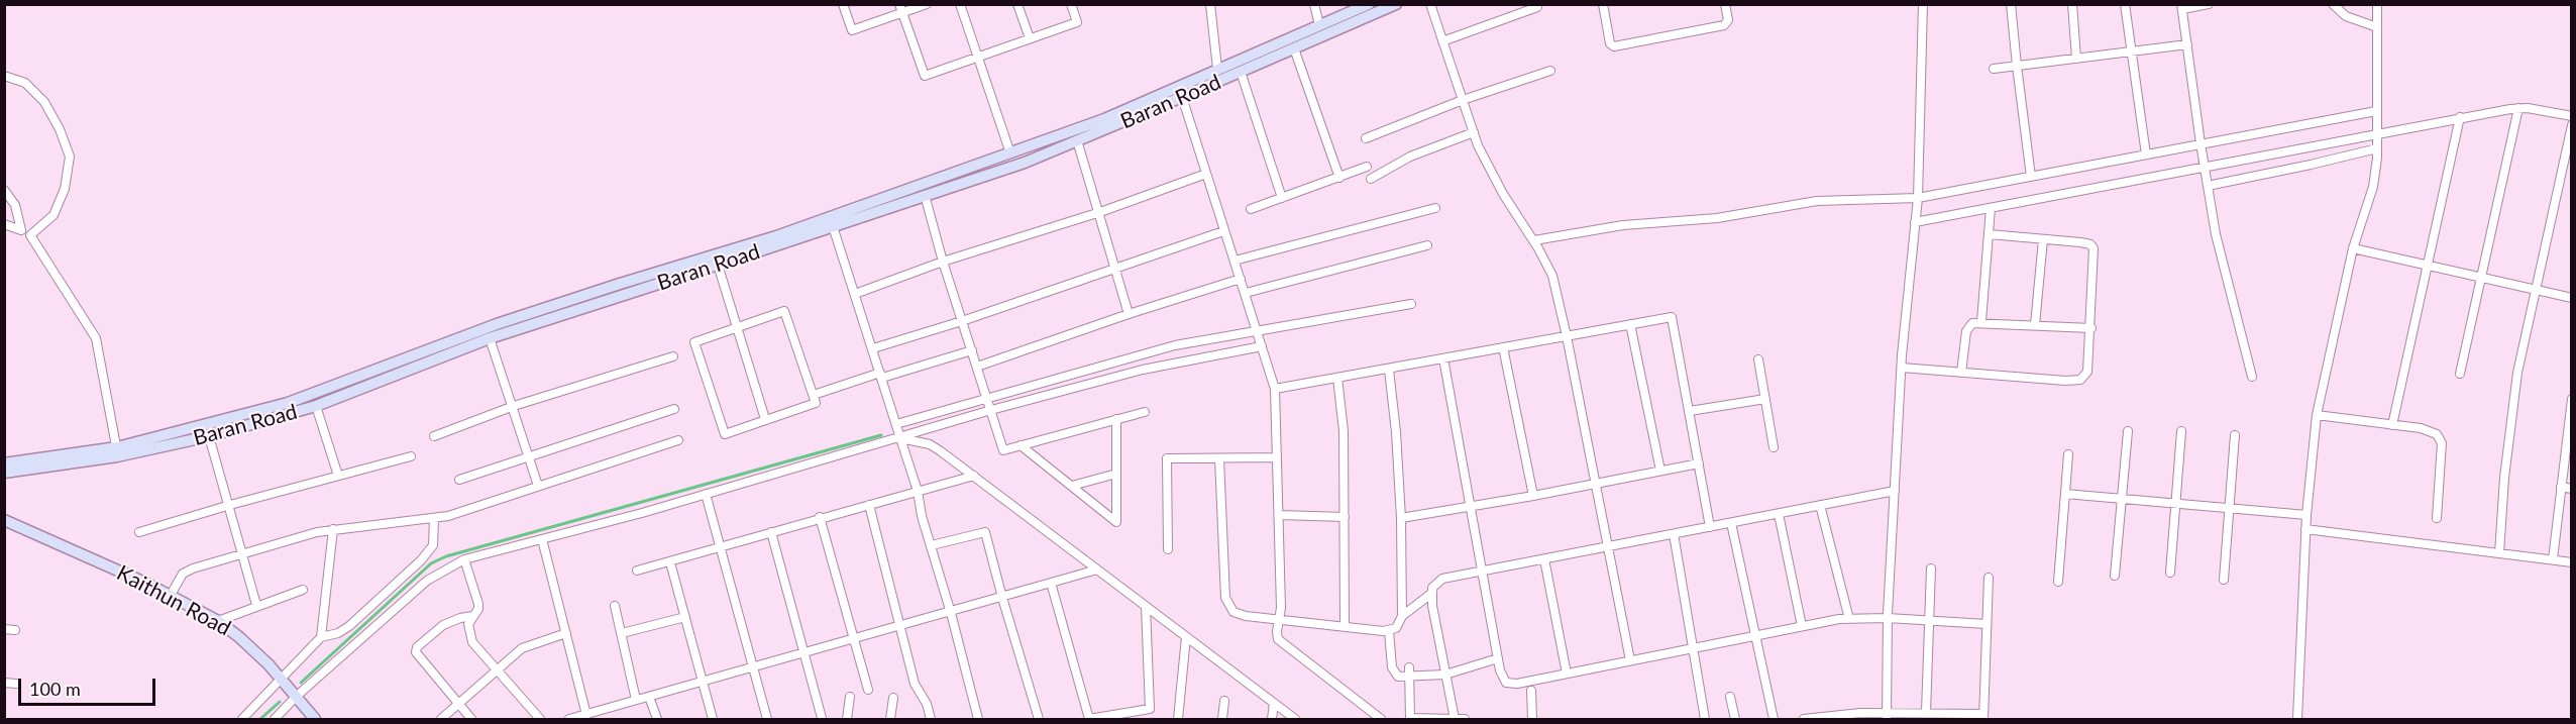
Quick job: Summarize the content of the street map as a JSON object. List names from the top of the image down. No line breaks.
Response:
{"streets":{"main road":["Baran Road","Kaithun Road"]},"scale_bar":"100 m"}
